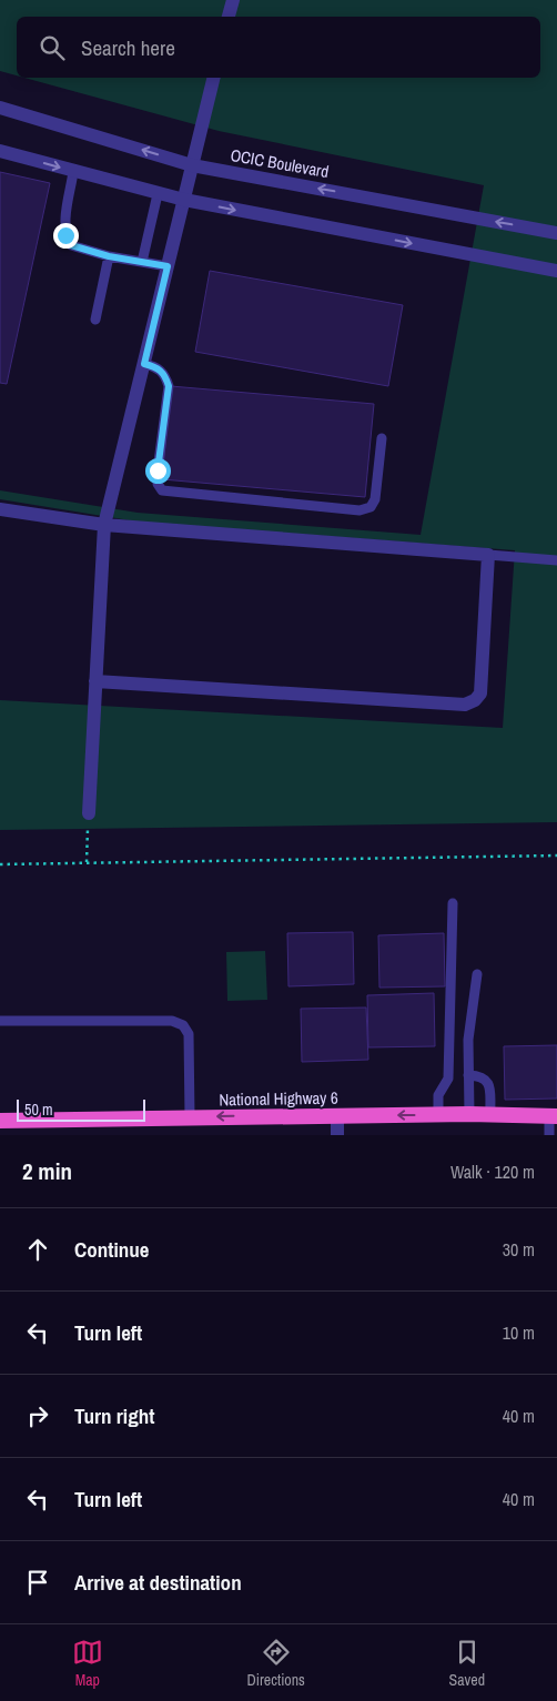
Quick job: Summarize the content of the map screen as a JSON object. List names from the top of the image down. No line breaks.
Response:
{"streets":{"highway":["National Highway 6"],"street":["OCIC Boulevard"]},"one_way":["National Highway 6"],"scale_bar":"50 m","page":{"search":"Search here","scale":"50 m","heading":["2 min","Walk · 120 m"],"list":[["Continue","30 m"],["Turn left","10 m"],["Turn right","40 m"],["Turn left","40 m"],"Arrive at destination"],"nav":["Map","Directions","Saved"]}}
